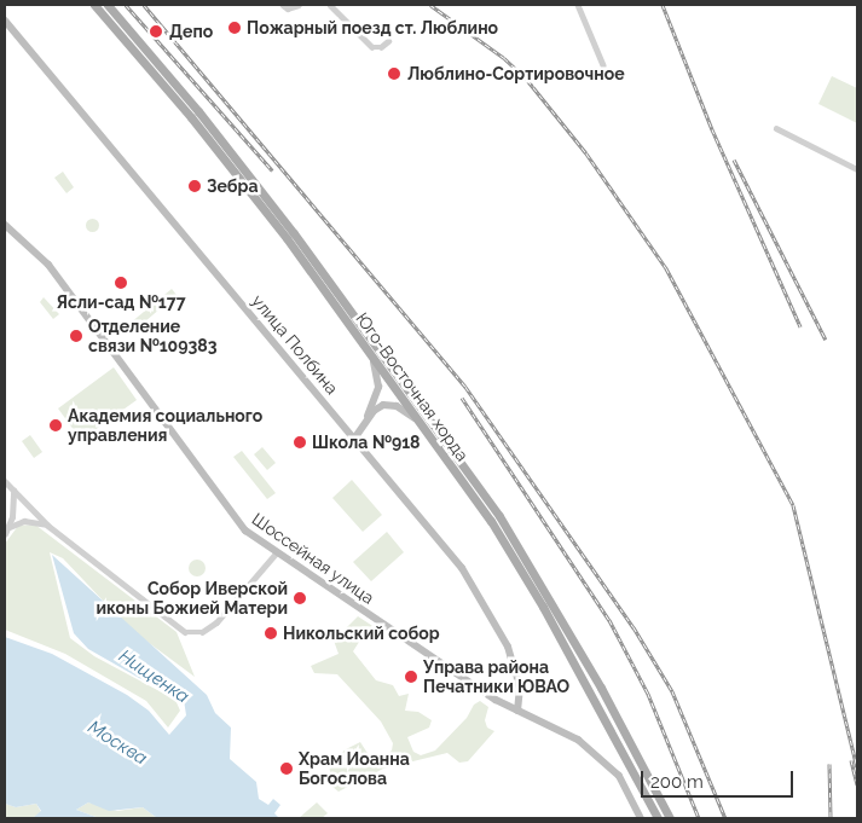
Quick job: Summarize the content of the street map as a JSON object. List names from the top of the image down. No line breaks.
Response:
{"streets":{"main road":["улица Полбина","Юго-Восточная хорда","Шоссейная улица"]},"crossings":[["улица Полбина","Шоссейная улица"]],"water":["Нищенка","Москва"],"places":["Пожарный поезд ст. Люблино","Депо","Люблино-Сортировочное","Зебра","Ясли-сад №177","Отделение связи №109383","Академия социального управления","Школа №918","Собор Иверской иконы Божией Матери","Никольский собор","Управа района Печатники ЮВАО","Храм Иоанна Богослова"],"scale_bar":"200 m"}
